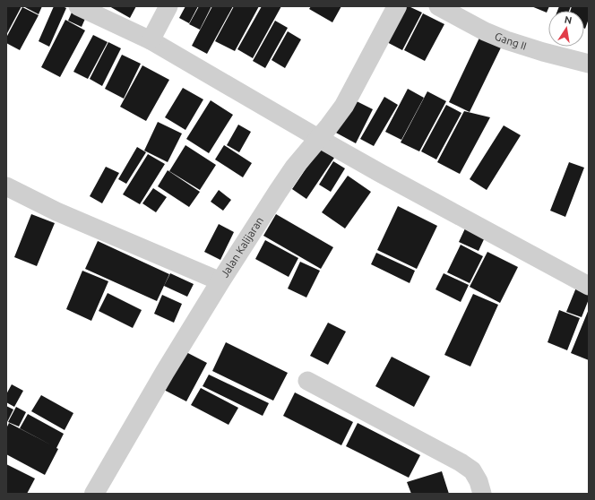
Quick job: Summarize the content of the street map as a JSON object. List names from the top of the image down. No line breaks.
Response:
{"streets":{"street":["Gang II","Jalan Kalijaran"]},"north":"top"}
